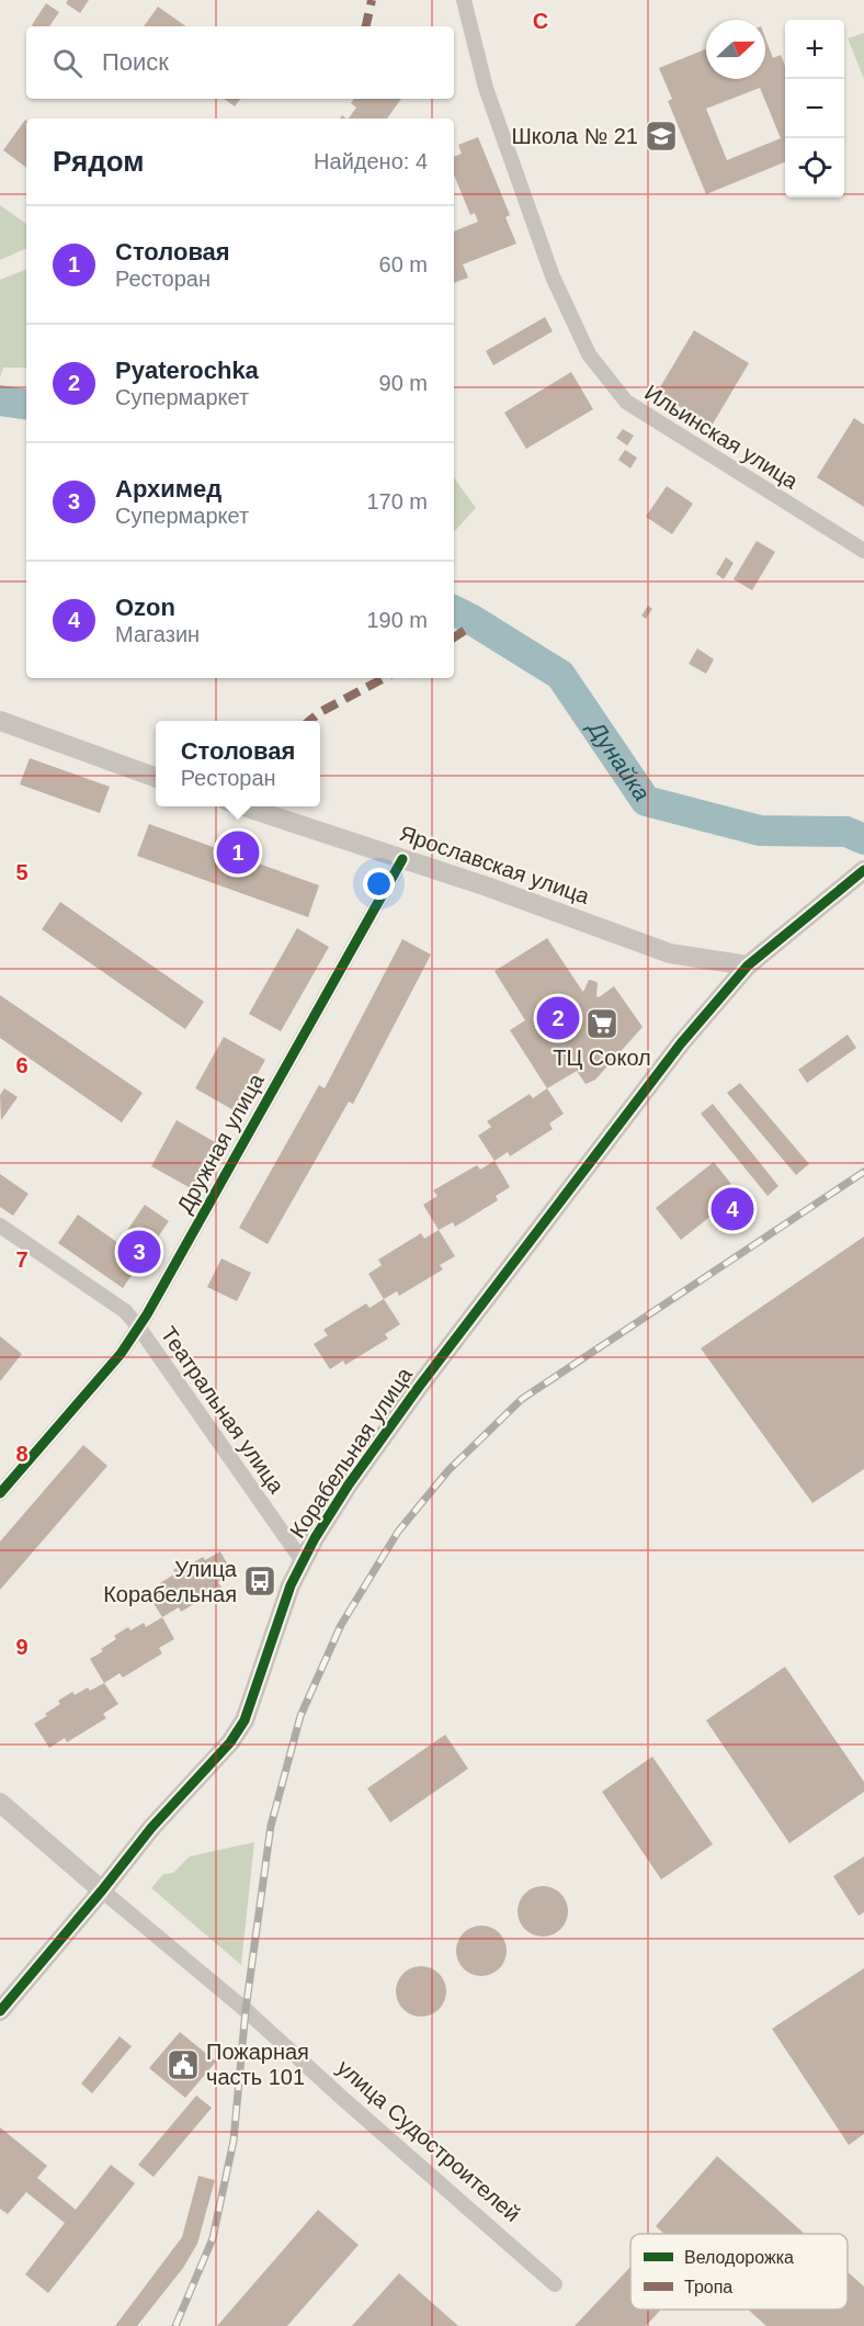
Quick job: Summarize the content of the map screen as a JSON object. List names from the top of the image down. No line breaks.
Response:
{"streets":{"street":["Ильинская улица","Ярославская улица","Дружная улица","Театральная улица","Корабельная улица","улица Судостроителей"]},"crossings":[["Ярославская улица","Дружная улица"],["Ярославская улица","Корабельная улица"],["Дружная улица","Театральная улица"],["Театральная улица","Корабельная улица"],["Корабельная улица","улица Судостроителей"]],"water":["Дунайка"],"places":{"school or university":["Школа № 21"],"supermarket":["ТЦ Сокол"],"bus stop":["Улица Корабельная"],"public building":["Пожарная часть 101"]},"legend":["Велодорожка","Тропа"],"north":"right","page":{"map_buttons":["+","−"],"search":"Поиск","heading":["Рядом","Найдено: 4"],"list":[{"mark":"1","name":"Столовая","note":"Ресторан","value":"60 m"},{"mark":"2","name":"Pyaterochka","note":"Супермаркет","value":"90 m"},{"mark":"3","name":"Архимед","note":"Супермаркет","value":"170 m"},{"mark":"4","name":"Ozon","note":"Магазин","value":"190 m"}],"popup":["Столовая","Ресторан"],"pins":["1","2","4","3"]},"grid":{"columns":["C"],"rows":["5","6","7","8","9"]}}
